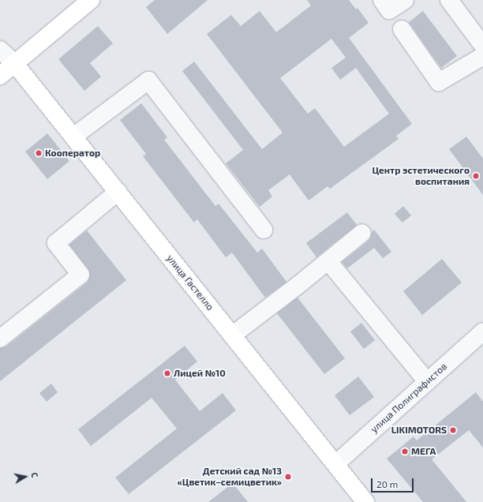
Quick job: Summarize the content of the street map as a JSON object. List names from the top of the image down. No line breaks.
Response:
{"streets":{"main road":["улица Гастелло"],"street":["улица Полиграфистов"]},"crossings":[["улица Гастелло","улица Полиграфистов"]],"places":["Кооператор","Центр эстетического воспитания","Лицей №10","LIKIMOTORS","МЕГА","Детский сад №13 «Цветик–семицветик»"],"scale_bar":"20 m","north":"right"}
